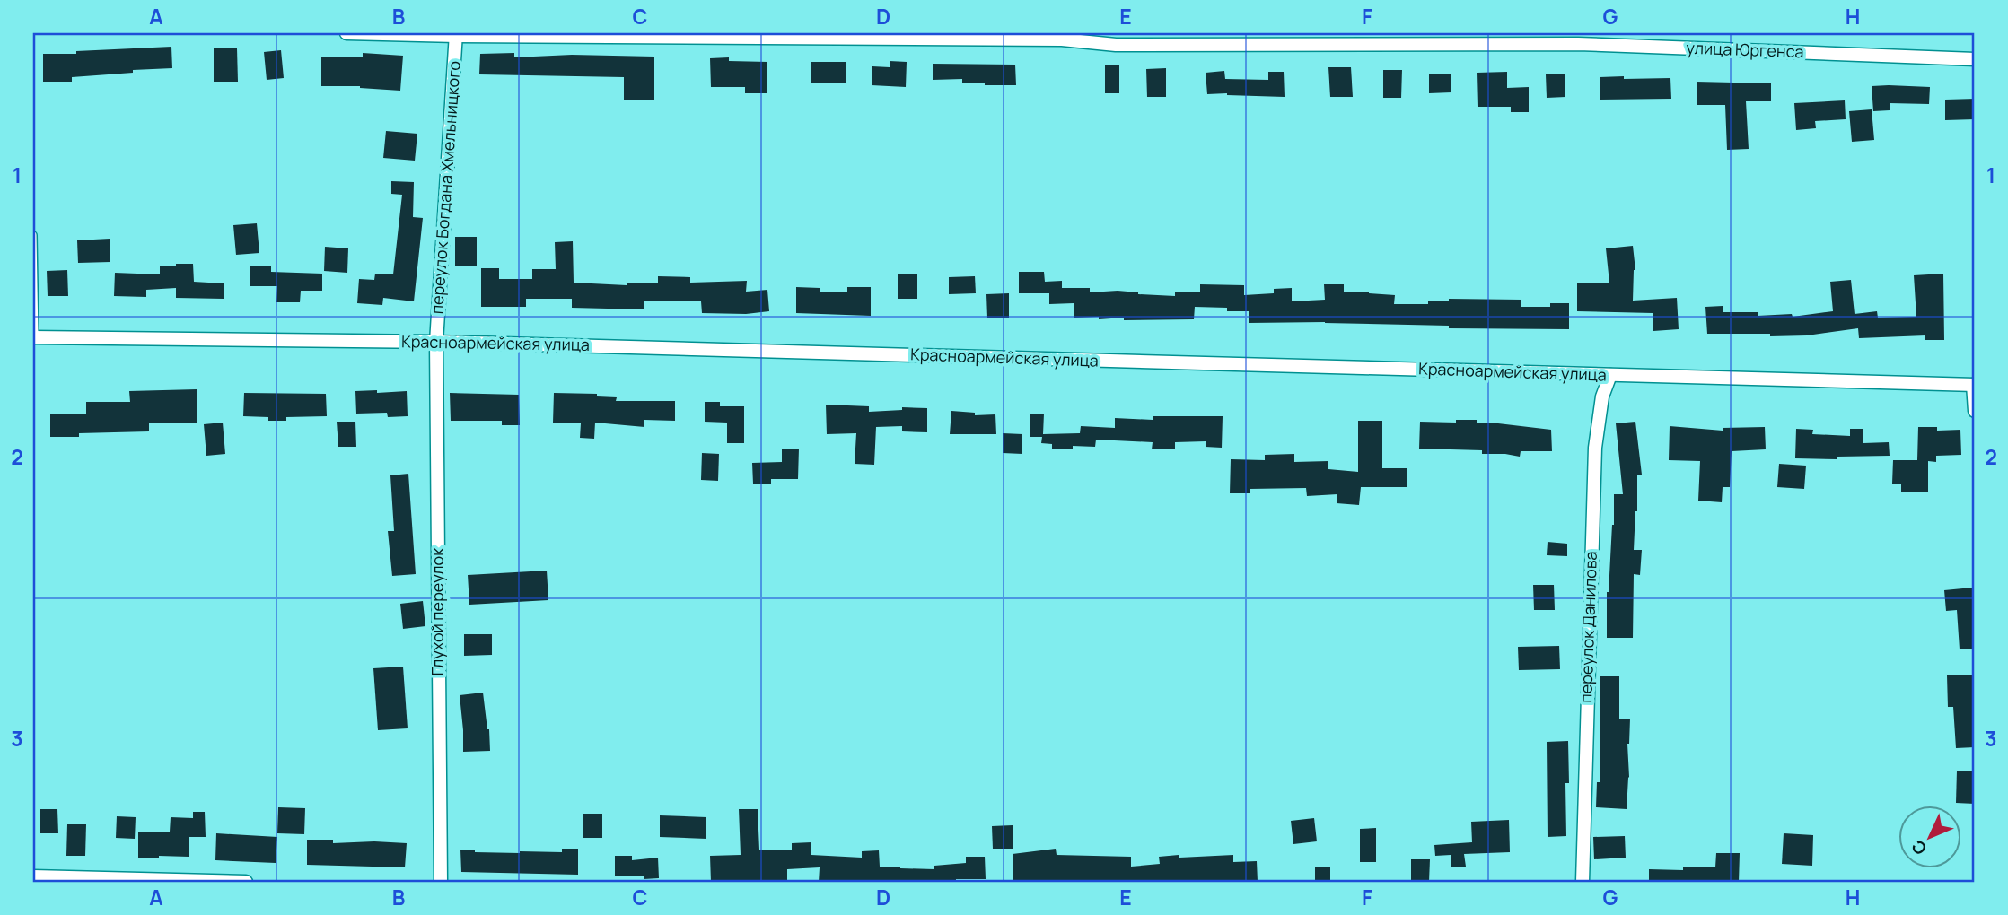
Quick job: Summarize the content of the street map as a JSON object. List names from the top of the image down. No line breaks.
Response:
{"streets":{"street":["улица Юргенса","переулок Богдана Хмельницкого","Красноармейская улица","Глухой переулок","переулок Данилова"]},"crossings":[["улица Юргенса","переулок Богдана Хмельницкого"],["переулок Богдана Хмельницкого","Красноармейская улица"],["переулок Богдана Хмельницкого","Глухой переулок"],["Красноармейская улица","Глухой переулок"],["Красноармейская улица","переулок Данилова"]],"north":"bottom left","grid":{"columns":["A","B","C","D","E","F","G","H"],"rows":["1","2","3"]}}
